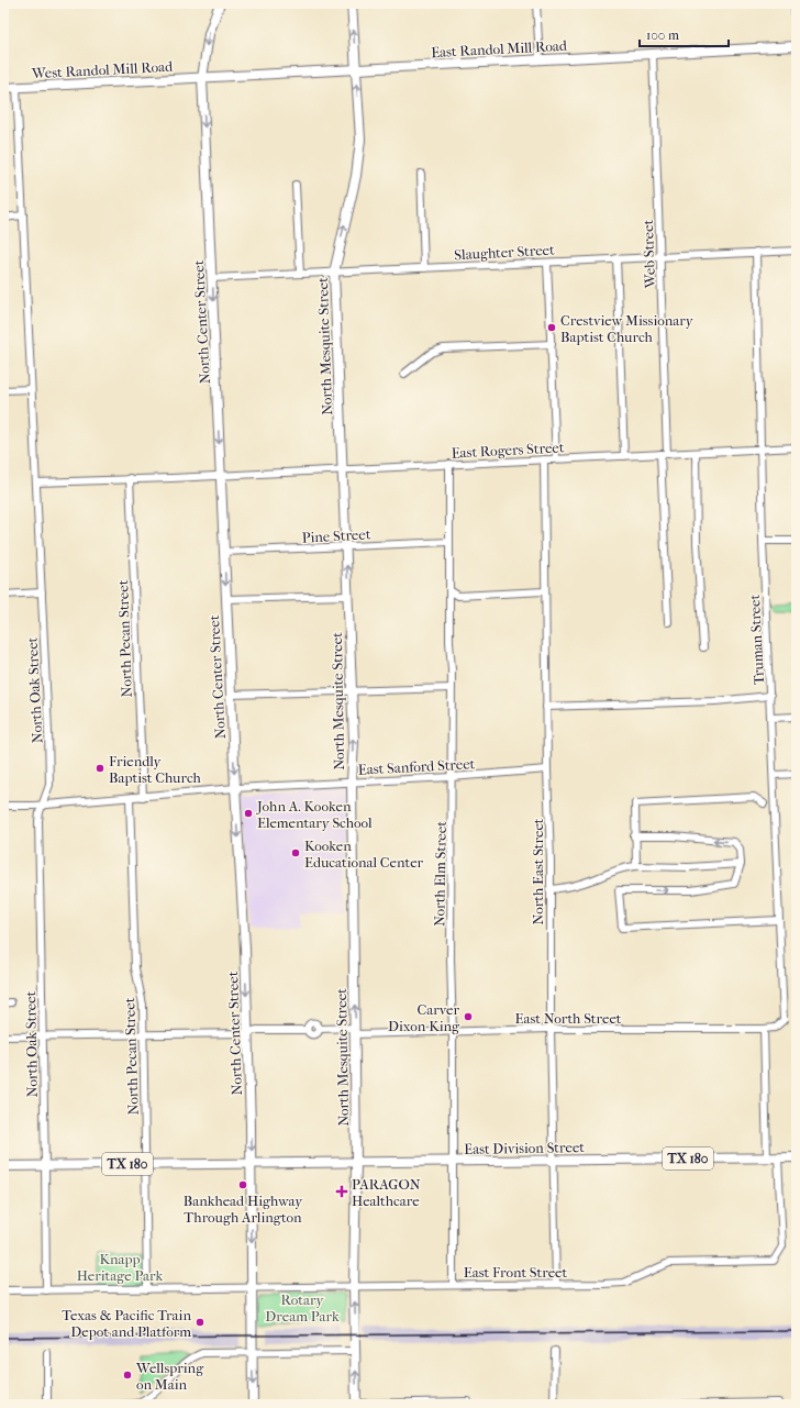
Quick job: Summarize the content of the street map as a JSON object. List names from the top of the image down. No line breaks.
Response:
{"streets":{"main road":["East Randol Mill Road","West Randol Mill Road","North Center Street","North Mesquite Street","East Division Street","TX 180"],"street":["Slaughter Street","Web Street","East Rogers Street","Pine Street","North Pecan Street","Truman Street","North Oak Street","East Sanford Street","North East Street","North Elm Street","East North Street","East Front Street"]},"crossings":[["East Randol Mill Road","West Randol Mill Road"],["East Randol Mill Road","Web Street"],["East Randol Mill Road","North Center Street"],["East Randol Mill Road","North Mesquite Street"],["West Randol Mill Road","North Center Street"],["West Randol Mill Road","North Oak Street"],["Slaughter Street","Web Street"],["Slaughter Street","North Center Street"],["Slaughter Street","North Mesquite Street"],["Slaughter Street","Truman Street"],["Web Street","East Rogers Street"],["North Center Street","East Rogers Street"],["North Center Street","Pine Street"],["North Center Street","East Sanford Street"],["North Center Street","East North Street"],["North Center Street","East Division Street"],["North Center Street","TX 180"],["North Center Street","East Front Street"],["North Mesquite Street","East Rogers Street"],["North Mesquite Street","Pine Street"],["North Mesquite Street","East Sanford Street"],["North Mesquite Street","East North Street"],["North Mesquite Street","East Division Street"],["North Mesquite Street","East Front Street"],["East Rogers Street","North Pecan Street"],["East Rogers Street","Truman Street"],["East Rogers Street","North Oak Street"],["East Rogers Street","North East Street"],["East Rogers Street","North Elm Street"],["Pine Street","North Elm Street"],["North Pecan Street","East Sanford Street"],["North Pecan Street","TX 180"],["North Pecan Street","East Front Street"],["Truman Street","East North Street"],["North Oak Street","East Sanford Street"],["North Oak Street","TX 180"],["North Oak Street","East Front Street"],["East Sanford Street","North East Street"],["East Sanford Street","North Elm Street"],["North East Street","East North Street"],["North East Street","East Division Street"],["North East Street","East Front Street"],["North Elm Street","East North Street"],["North Elm Street","East Division Street"],["North Elm Street","East Front Street"],["East Division Street","TX 180"],["East Division Street","East Front Street"]],"one_way":["North Center Street","North Mesquite Street"],"parks":["Knapp Heritage Park","Rotary Dream Park"],"places":{"other":["Crestview Missionary Baptist Church","Friendly Baptist Church","John A. Kooken Elementary School","Kooken Educational Center","Carver Dixon King","Bankhead Highway Through Arlington","Texas & Pacific Train Depot and Platform","Wellspring on Main"],"health":["PARAGON Healthcare"]},"scale_bar":"100 m"}
